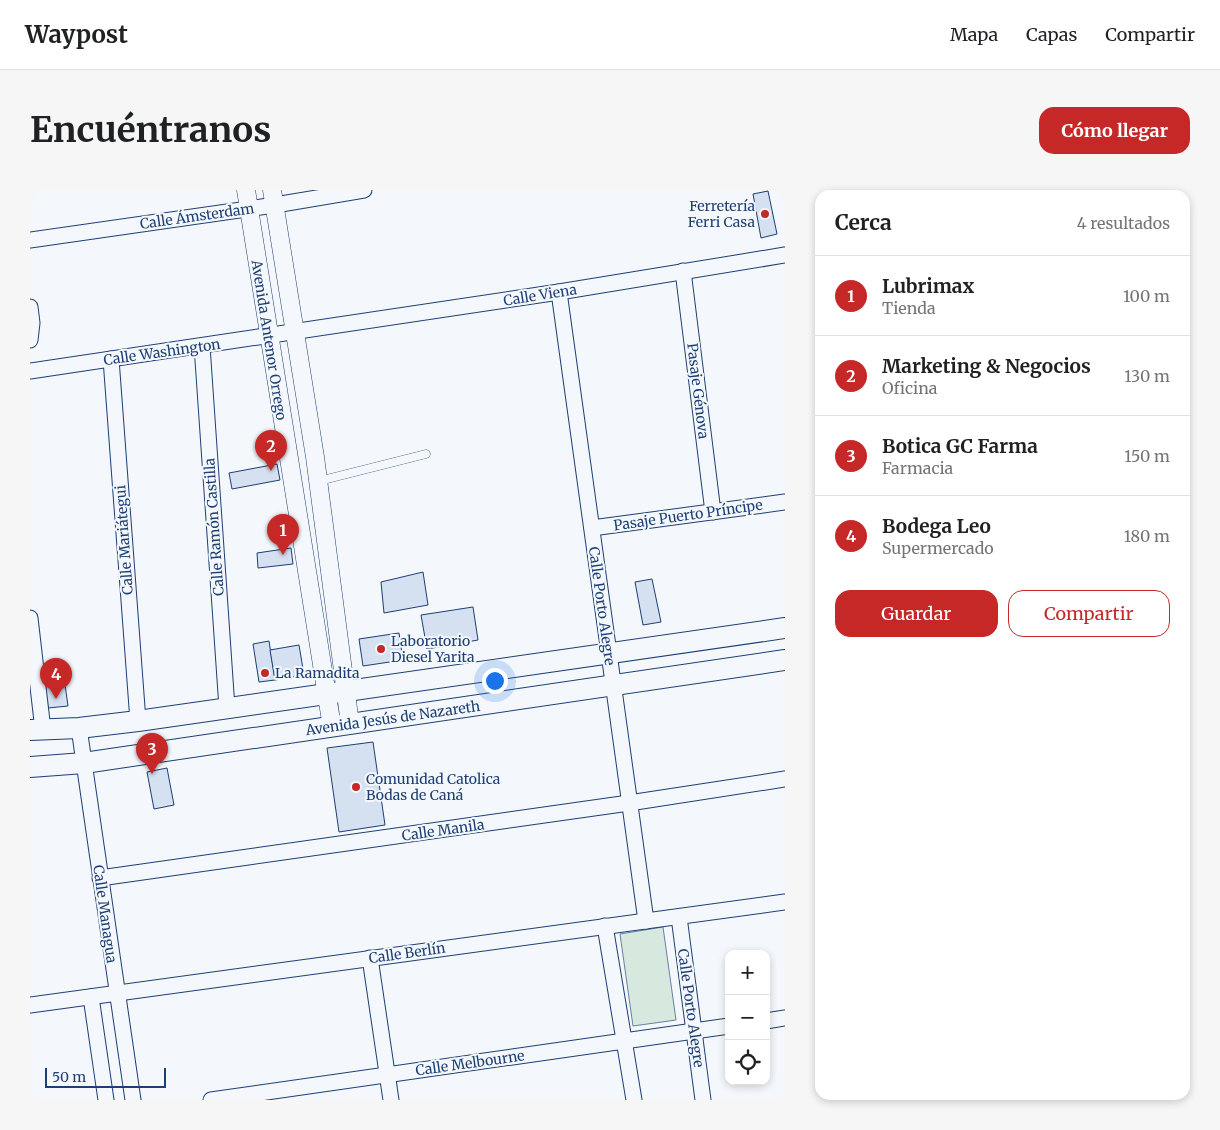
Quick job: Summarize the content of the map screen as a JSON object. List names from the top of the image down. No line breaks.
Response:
{"streets":{"main road":["Avenida Jesús de Nazareth"],"street":["Calle Ámsterdam","Calle Viena","Avenida Antenor Orrego","Calle Washington","Pasaje Génova","Pasaje Puerto Príncipe","Calle Ramón Castilla","Calle Mariátegui","Calle Porto Alegre","Calle Manila","Calle Managua","Calle Berlín","Calle Melbourne"]},"crossings":[["Calle Ámsterdam","Avenida Antenor Orrego"],["Calle Viena","Avenida Antenor Orrego"],["Calle Viena","Calle Washington"],["Calle Viena","Pasaje Génova"],["Calle Viena","Calle Porto Alegre"],["Avenida Antenor Orrego","Calle Washington"],["Avenida Antenor Orrego","Avenida Jesús de Nazareth"],["Calle Washington","Calle Ramón Castilla"],["Calle Washington","Calle Mariátegui"],["Pasaje Génova","Pasaje Puerto Príncipe"],["Pasaje Puerto Príncipe","Calle Porto Alegre"],["Calle Porto Alegre","Avenida Jesús de Nazareth"],["Calle Porto Alegre","Calle Manila"],["Calle Porto Alegre","Calle Berlín"],["Calle Porto Alegre","Calle Melbourne"],["Avenida Jesús de Nazareth","Calle Managua"],["Calle Manila","Calle Managua"],["Calle Managua","Calle Berlín"]],"places":["Ferretería Ferri Casa","Laboratorio Diesel Yarita","La Ramadita","Comunidad Catolica Bodas de Caná"],"scale_bar":"50 m","page":{"header":"Waypost","nav":["Mapa","Capas","Compartir"],"buttons":["Cómo llegar",["Guardar","Compartir"]],"title":"Encuéntranos","heading":["Cerca","4 resultados"],"list":[{"mark":"1","name":"Lubrimax","note":"Tienda","value":"100 m"},{"mark":"2","name":"Marketing & Negocios","note":"Oficina","value":"130 m"},{"mark":"3","name":"Botica GC Farma","note":"Farmacia","value":"150 m"},{"mark":"4","name":"Bodega Leo","note":"Supermercado","value":"180 m"}],"pins":["2","1","4","3"],"map_buttons":["+","−"],"scale":"50 m"}}
